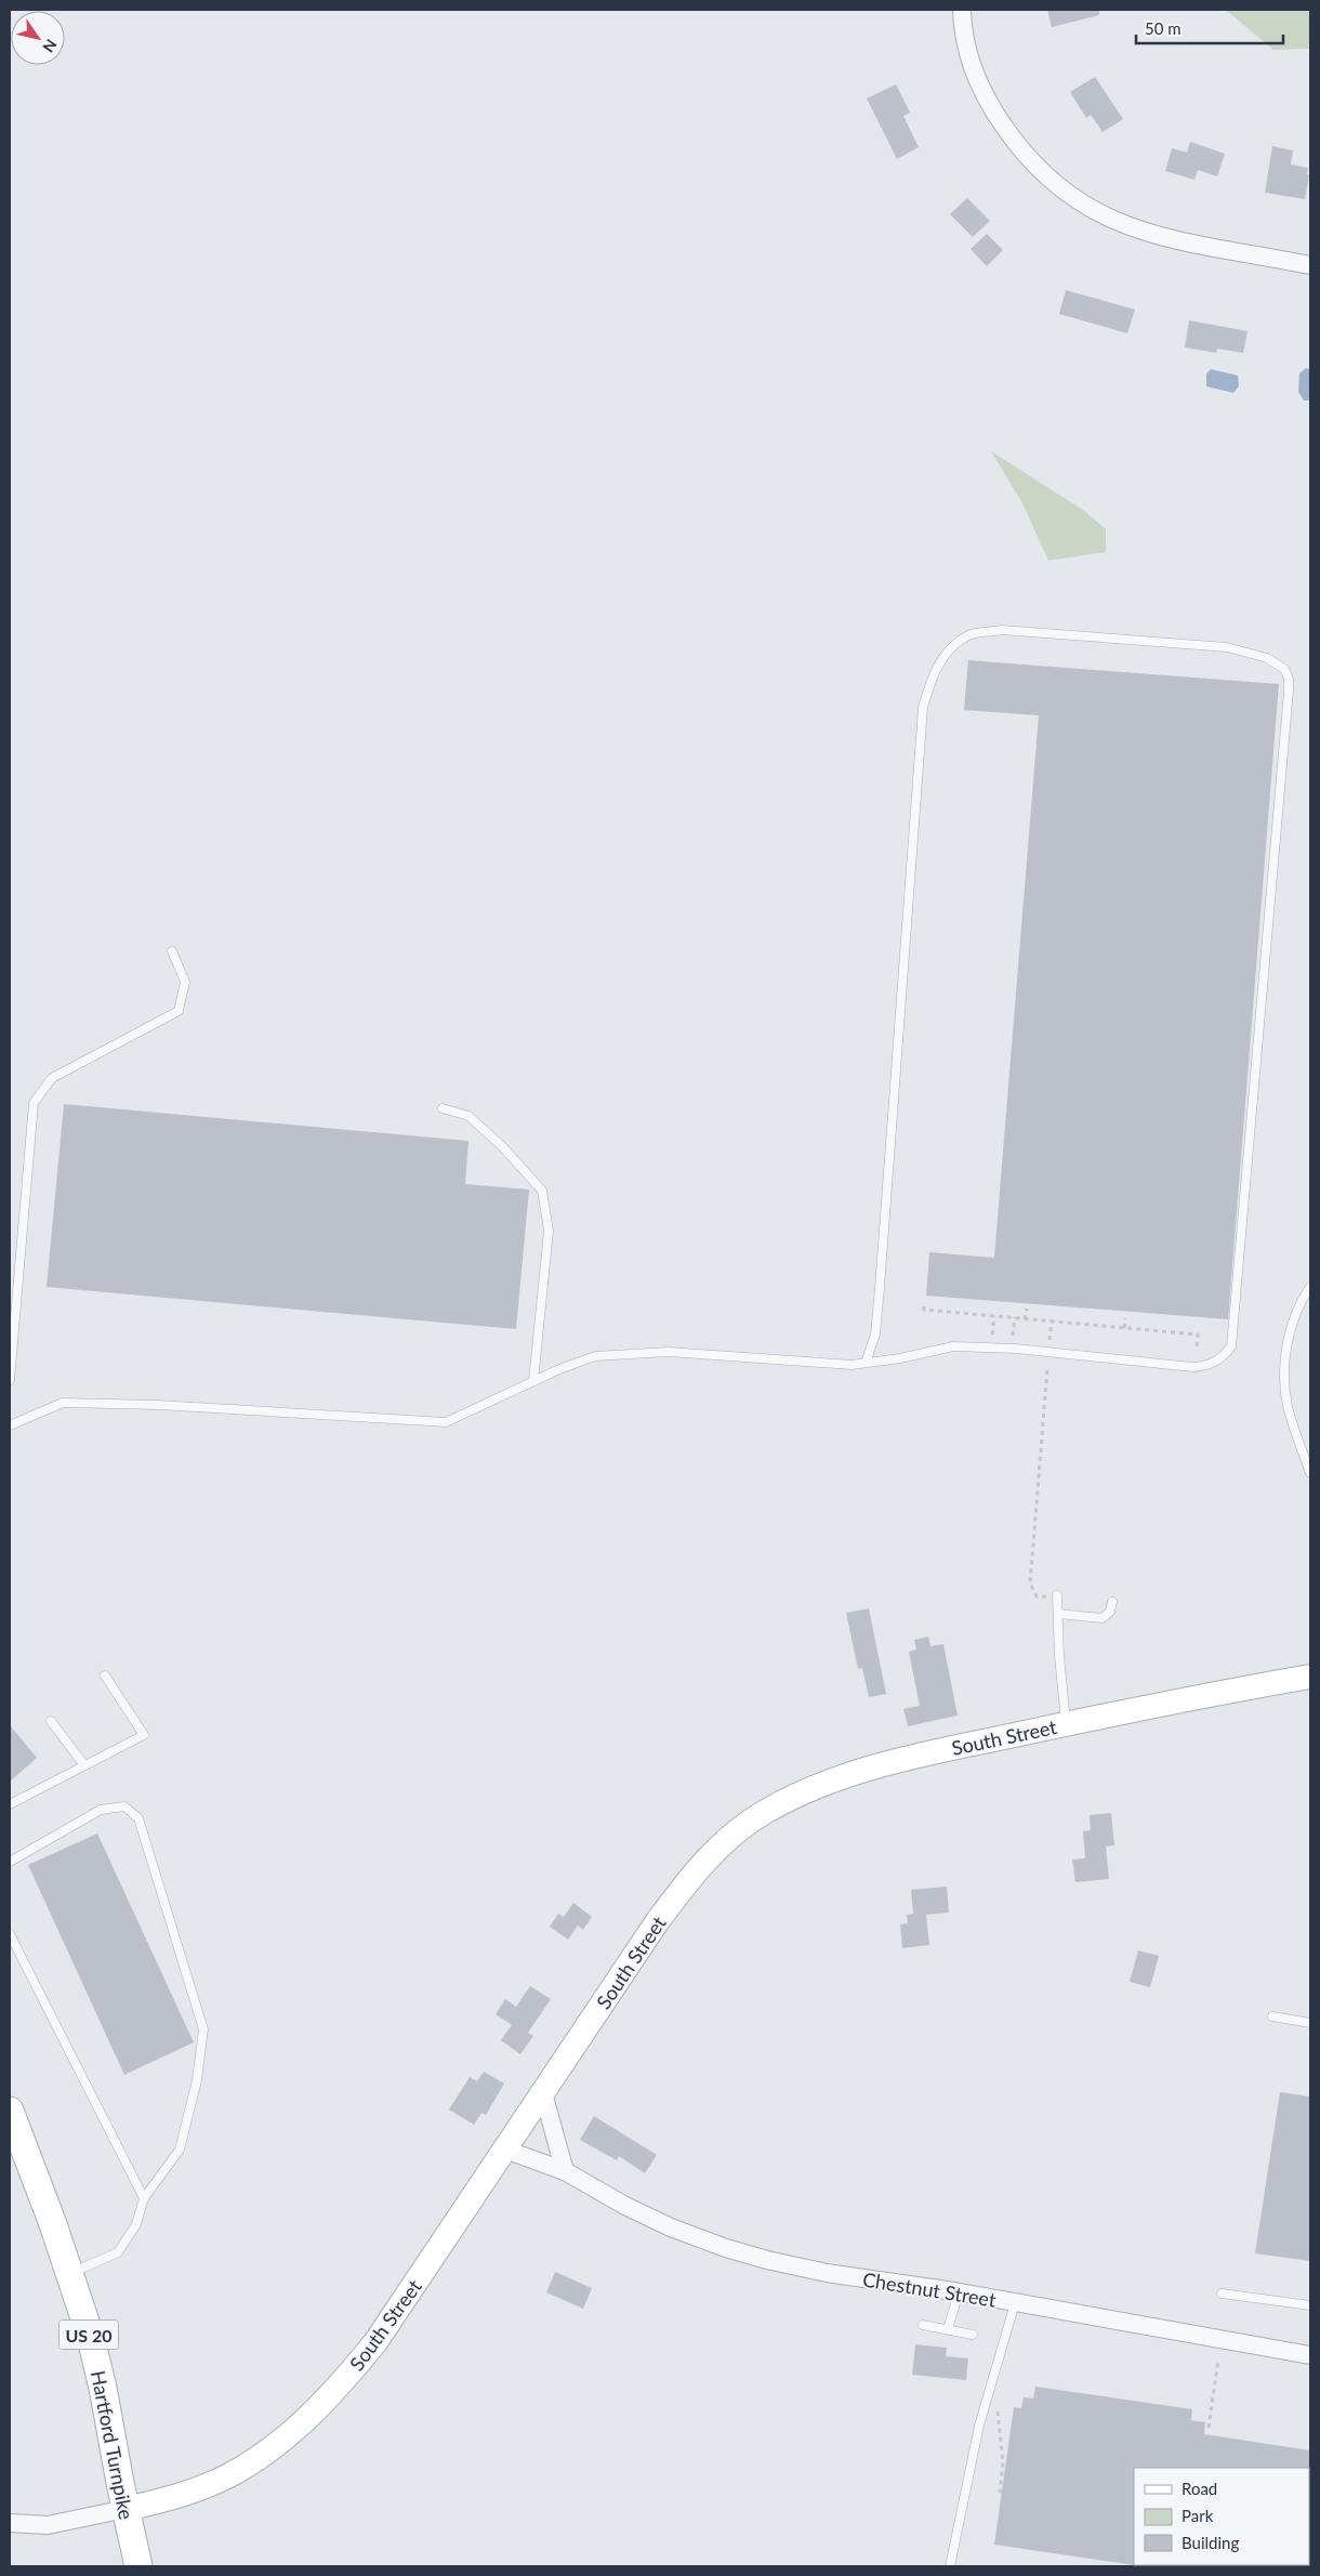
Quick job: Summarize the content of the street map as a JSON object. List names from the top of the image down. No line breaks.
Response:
{"streets":{"main road":["US 20","Hartford Turnpike"],"street":["South Street","Chestnut Street"]},"crossings":[["South Street","Chestnut Street"],["South Street","Hartford Turnpike"]],"legend":["Road","Park","Building"],"scale_bar":"50 m","north":"bottom right"}
